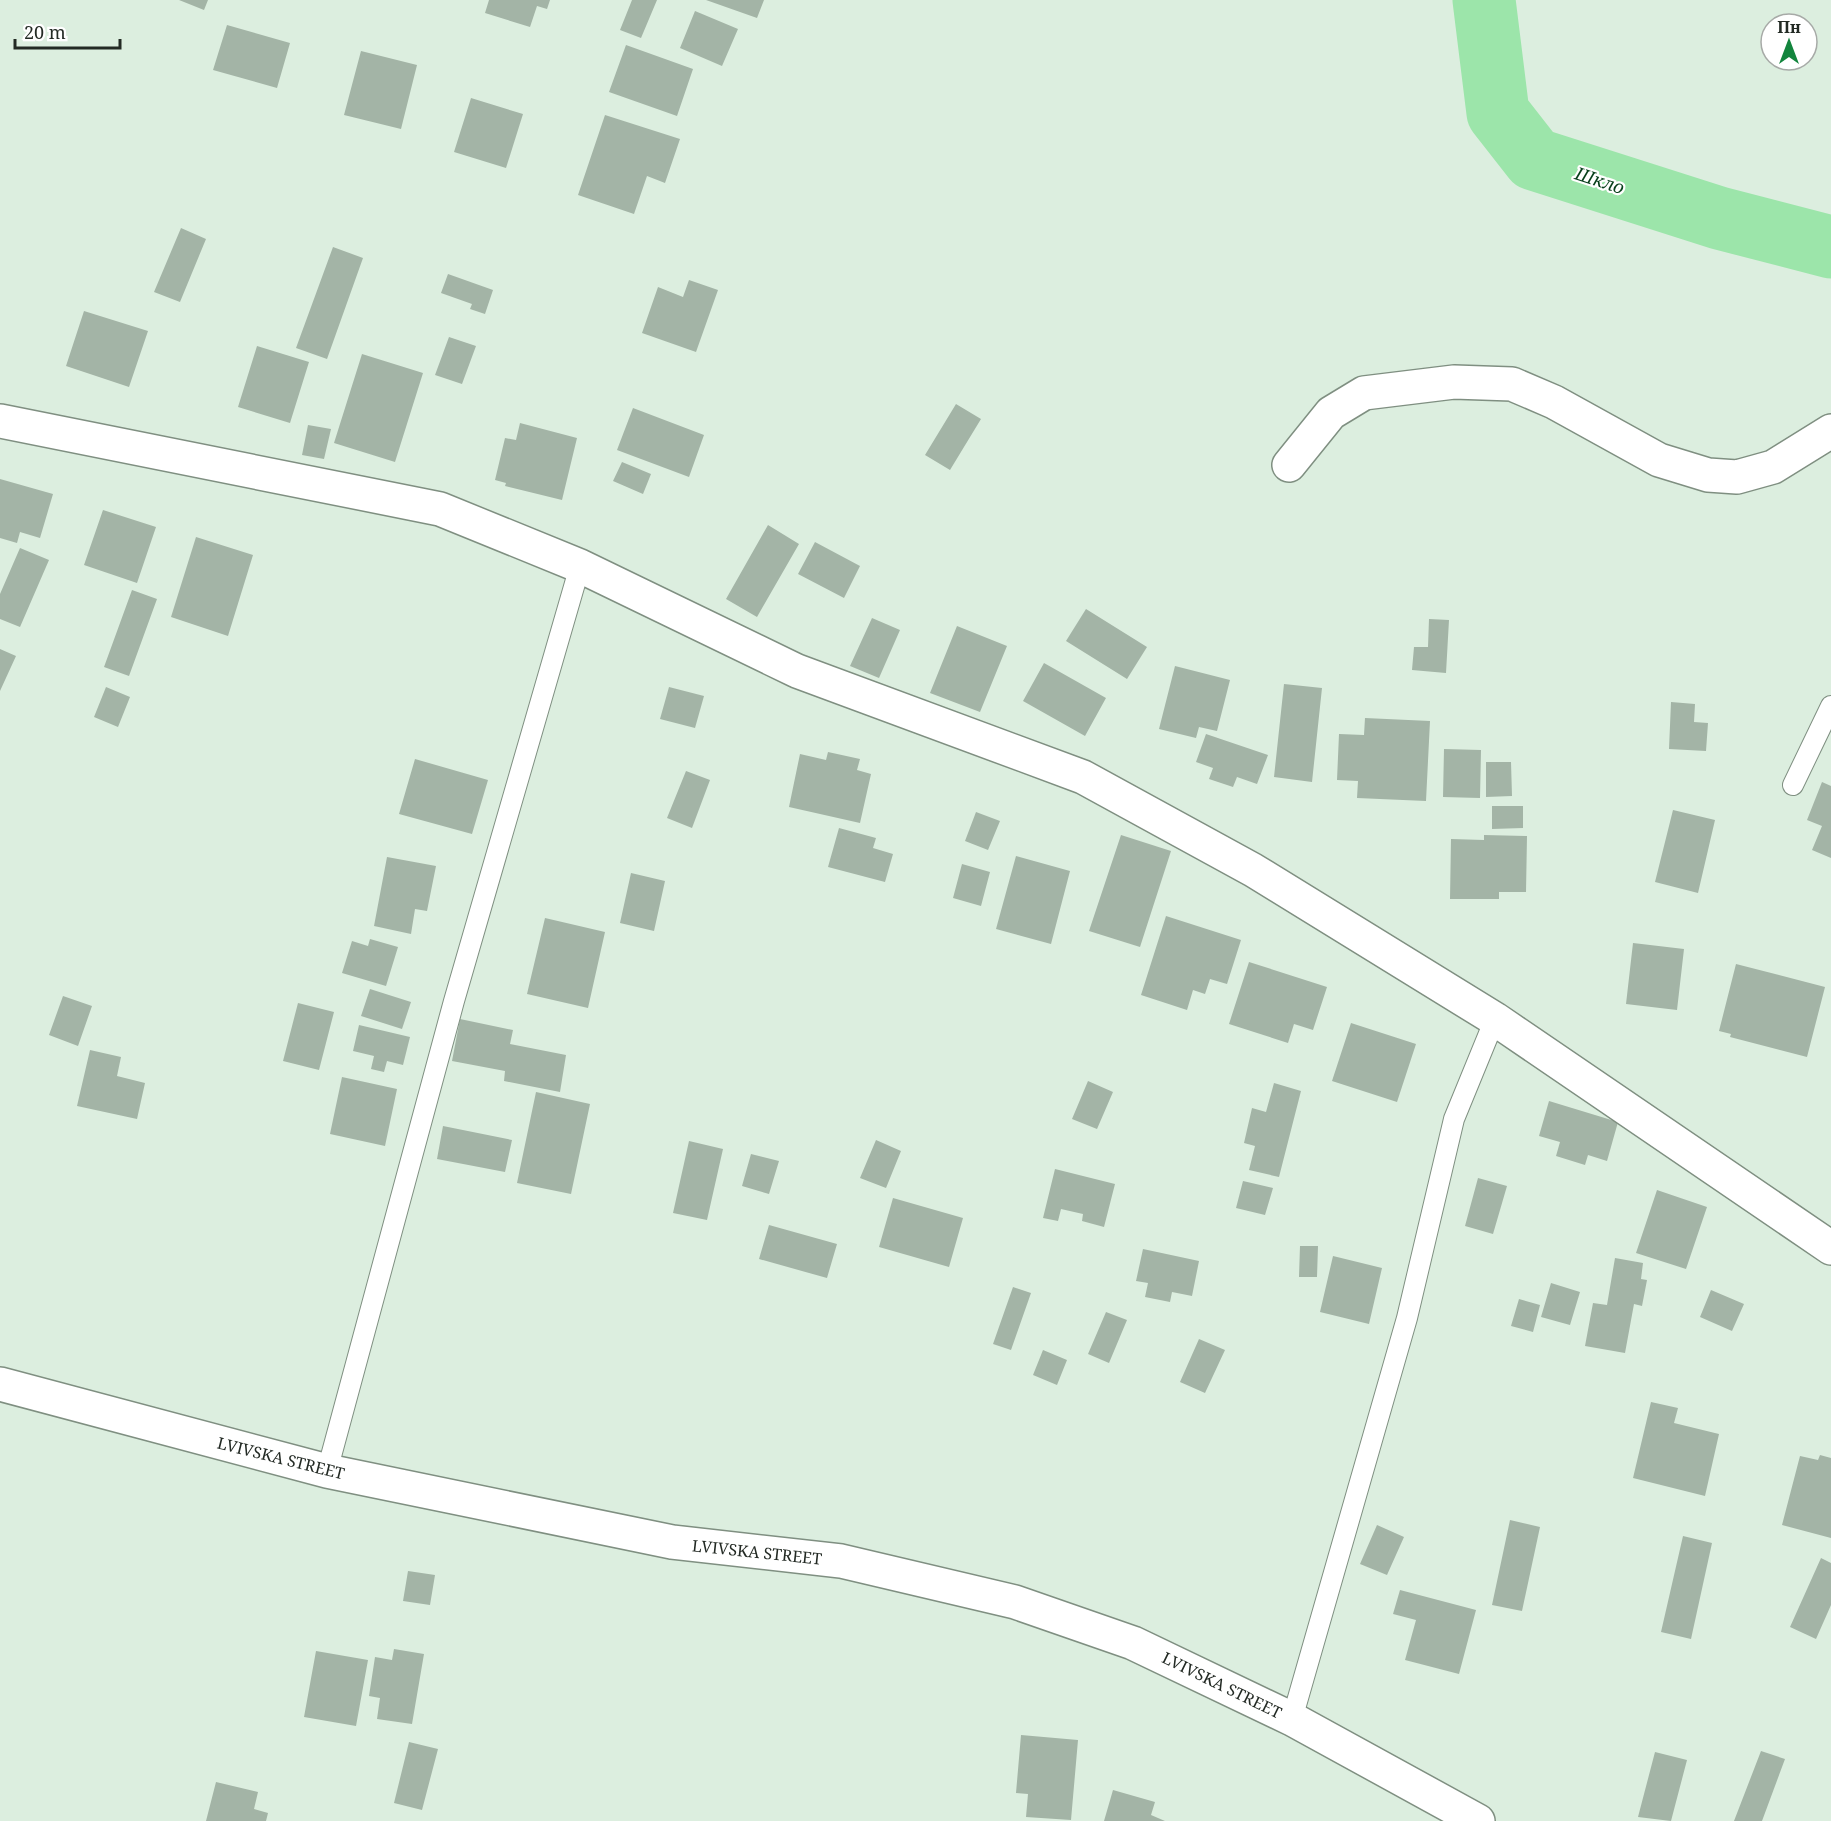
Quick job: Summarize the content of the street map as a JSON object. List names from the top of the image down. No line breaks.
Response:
{"streets":{"street":["LVIVSKA STREET"]},"water":["Шкло"],"scale_bar":"20 m","north":"top"}
